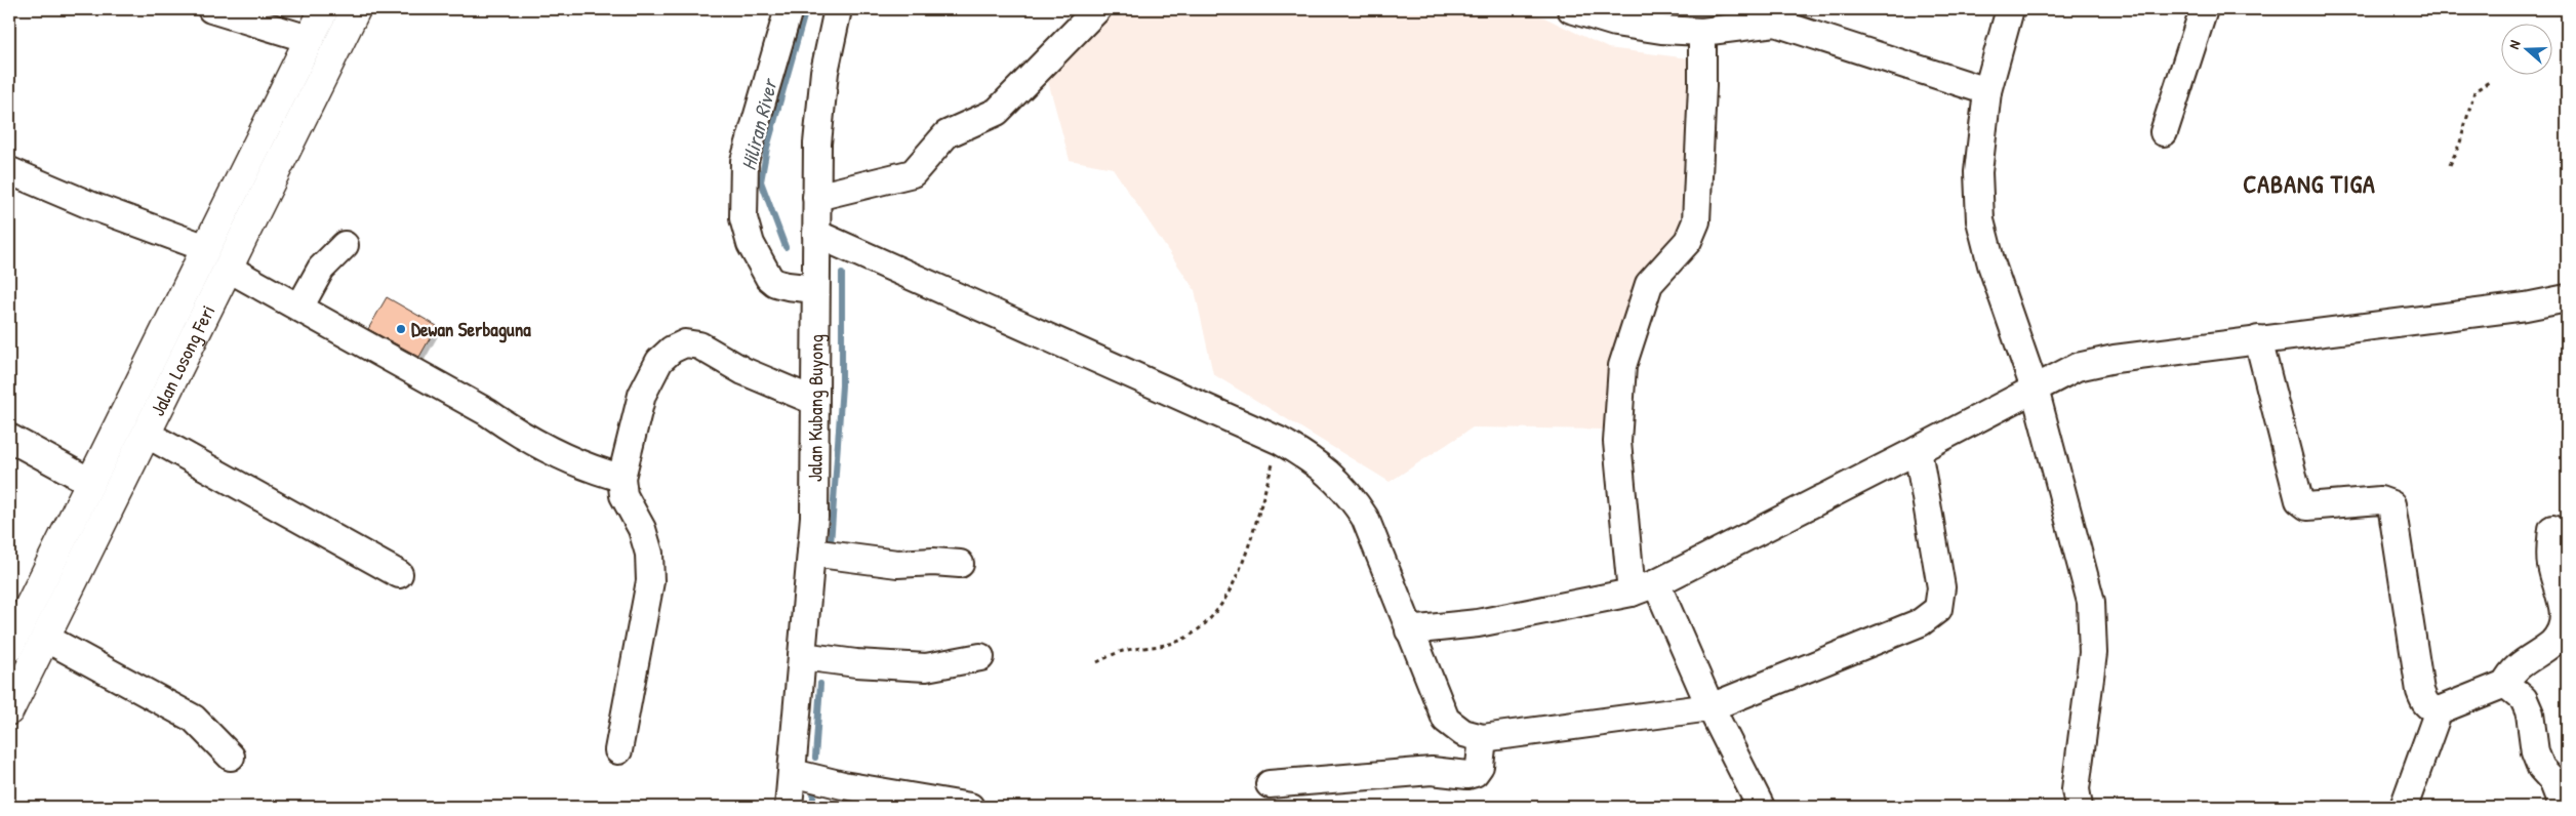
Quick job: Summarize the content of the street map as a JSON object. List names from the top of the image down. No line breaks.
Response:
{"streets":{"main road":["Jalan Losong Feri"],"street":["Jalan Kubang Buyong"]},"districts":["CABANG TIGA"],"water":["Hiliran River"],"places":["Dewan Serbaguna"],"north":"left"}
